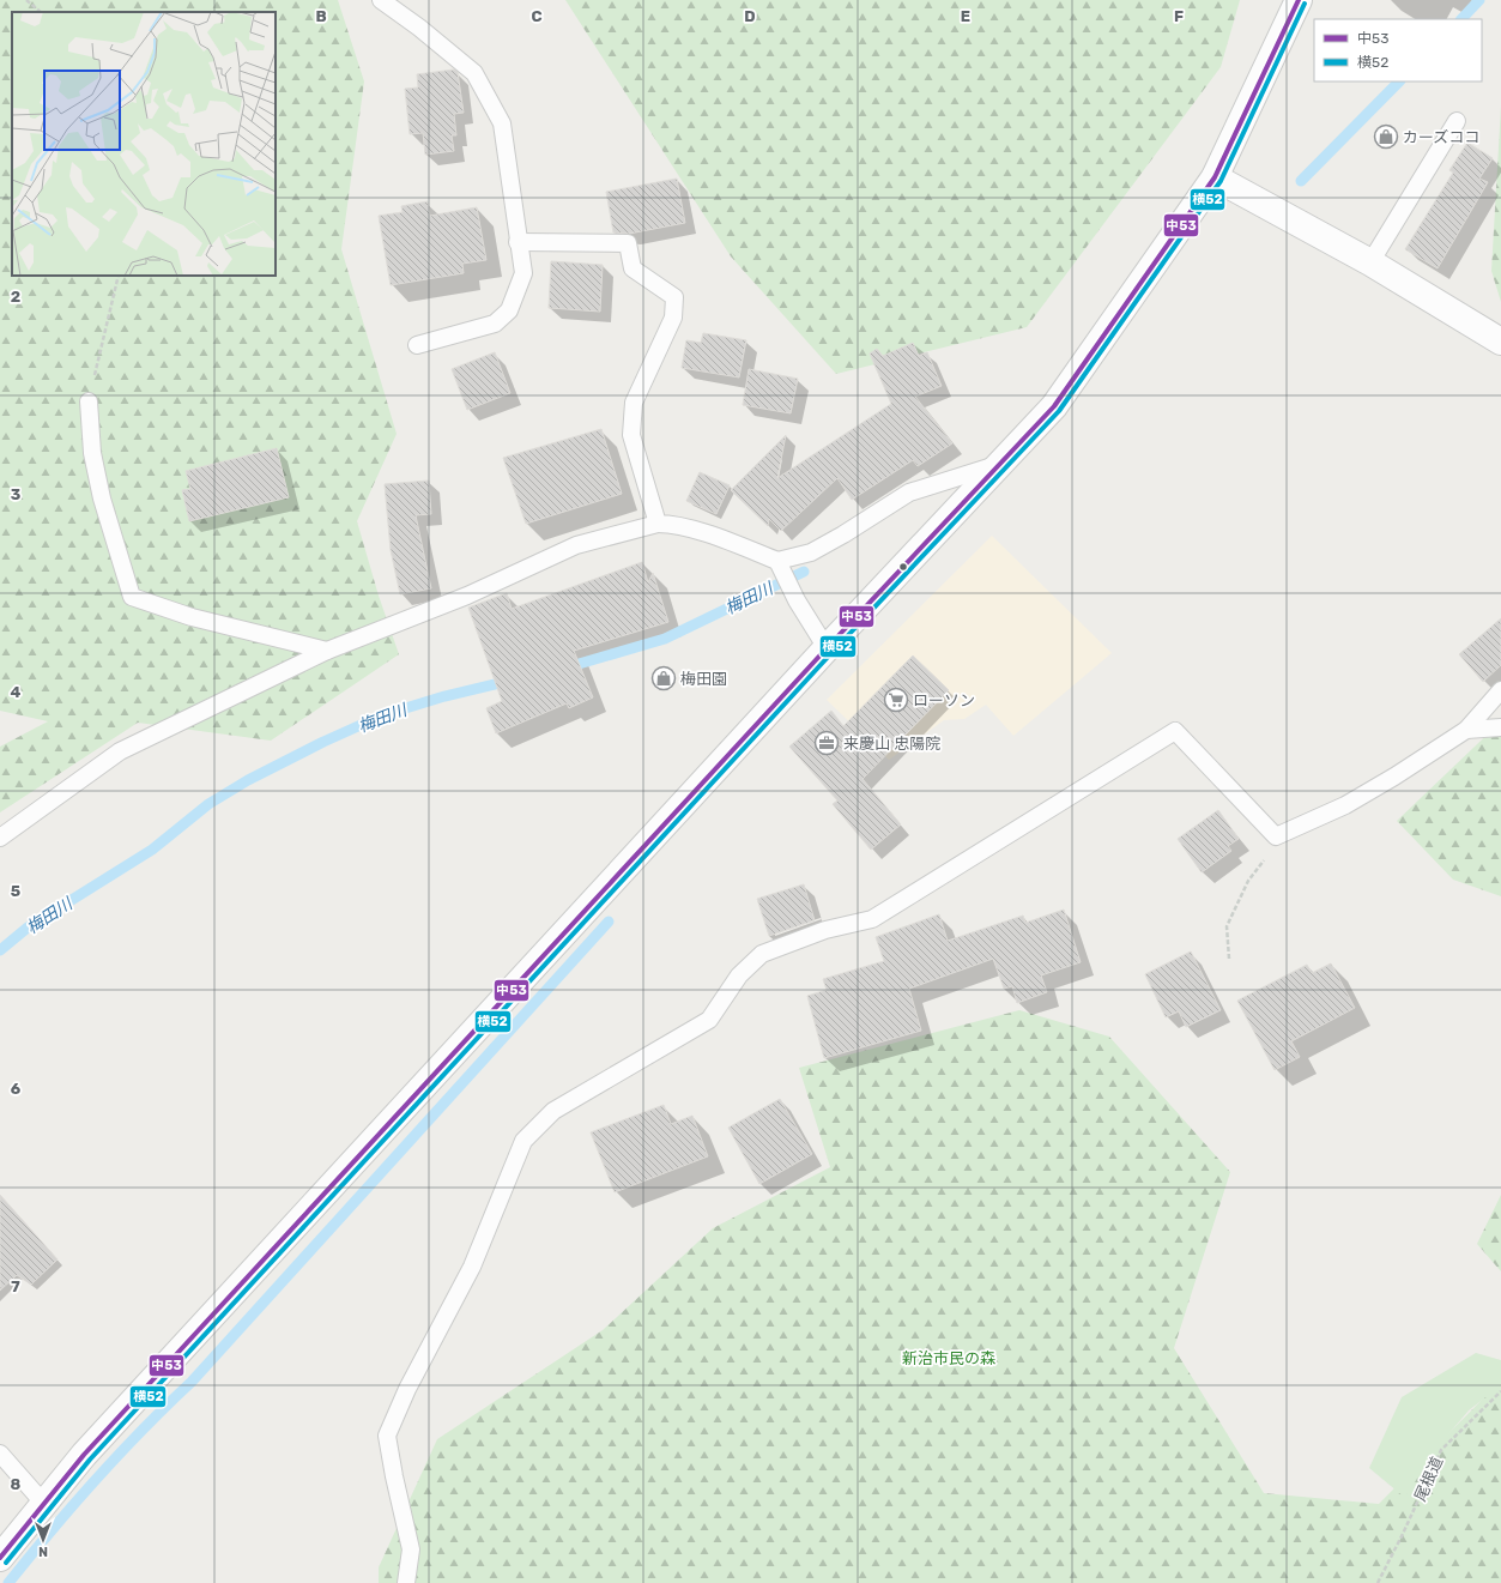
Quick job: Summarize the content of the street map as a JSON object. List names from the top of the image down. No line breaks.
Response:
{"streets":{"path":["尾根道"]},"water":["梅田川"],"parks":["新治市民の森"],"places":{"shop":["カーズココ","梅田園"],"supermarket":["ローソン"],"office":["来慶山 忠陽院"]},"lines":["transit line 中53","transit line 横52"],"legend":["中53","横52"],"north":"bottom","grid":{"columns":["B","C","D","E","F"],"rows":["2","3","4","5","6","7","8"]}}
